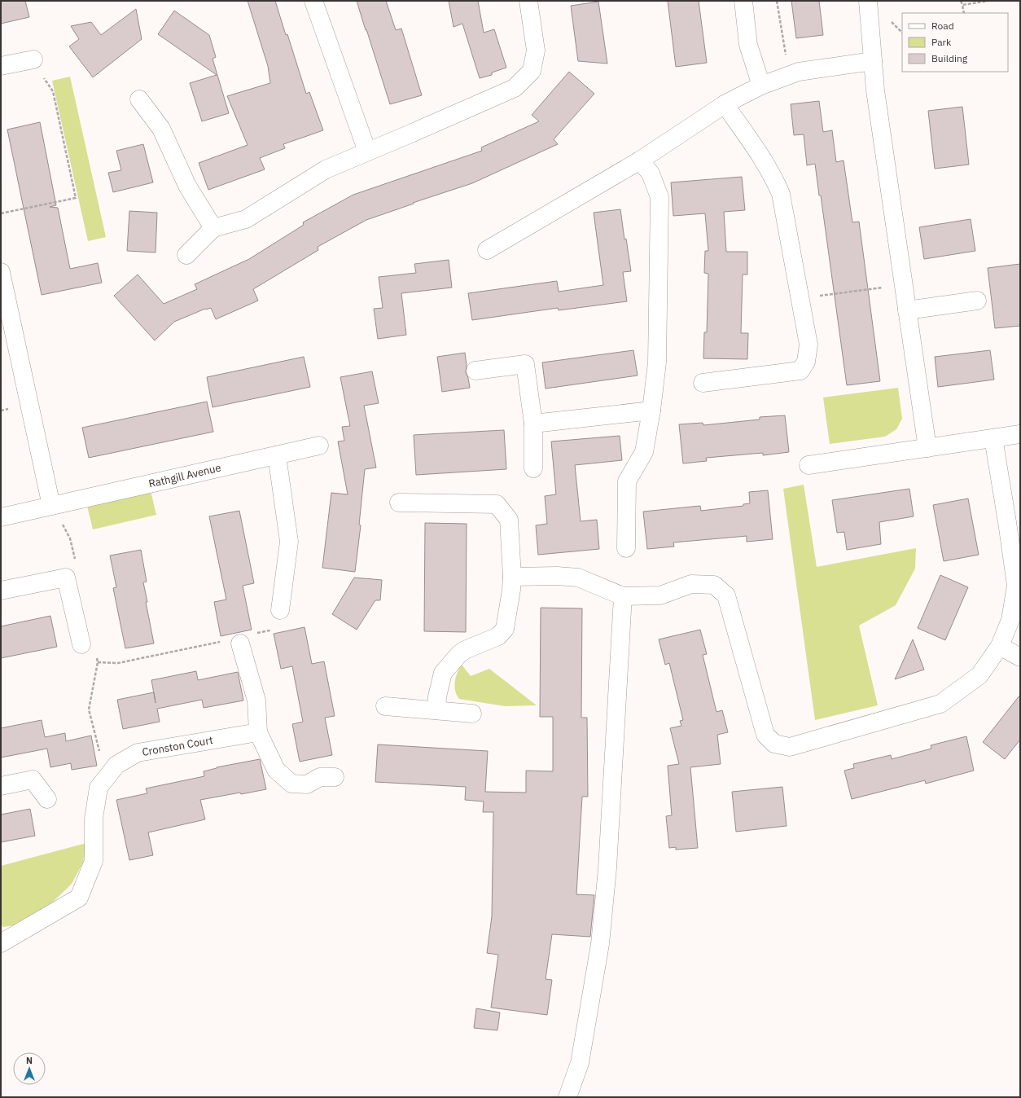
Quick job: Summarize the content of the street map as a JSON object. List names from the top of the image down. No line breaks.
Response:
{"streets":{"street":["Rathgill Avenue","Cronston Court"]},"legend":["Road","Park","Building"],"north":"top"}
